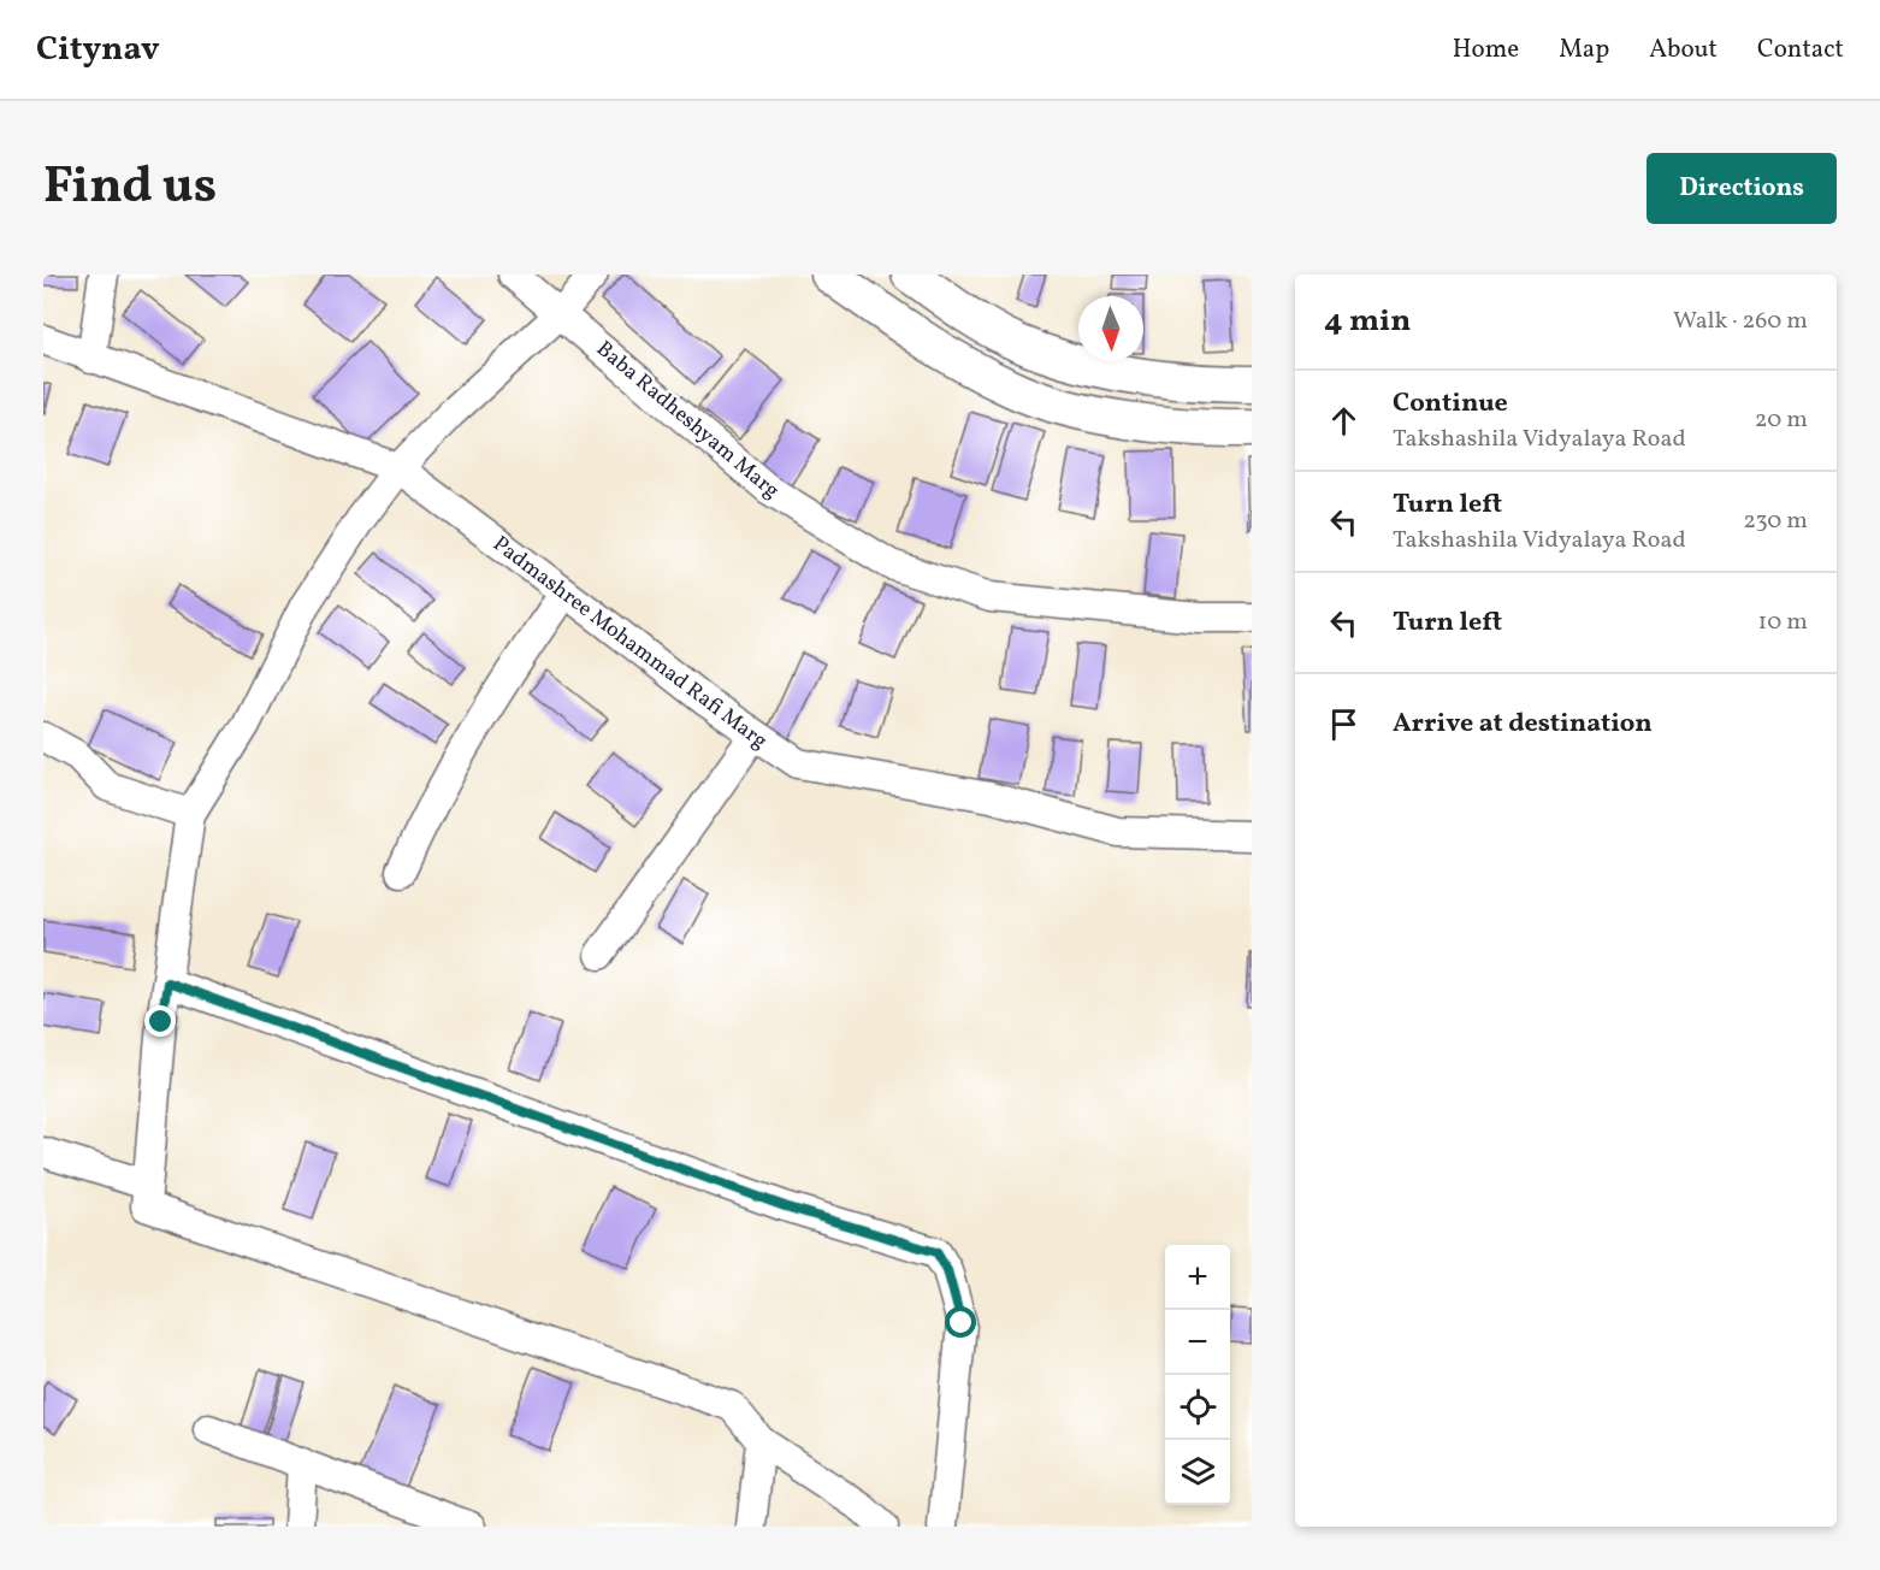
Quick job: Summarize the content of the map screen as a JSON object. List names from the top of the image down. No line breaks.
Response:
{"streets":{"street":["Baba Radheshyam Marg","Padmashree Mohammad Rafi Marg"]},"north":"bottom","page":{"header":"Citynav","nav":["Home","Map","About","Contact"],"title":"Find us","buttons":"Directions","heading":["4 min","Walk · 260 m"],"list":[["Continue","Takshashila Vidyalaya Road","20 m"],["Turn left","Takshashila Vidyalaya Road","230 m"],["Turn left","10 m"],"Arrive at destination"],"map_buttons":["+","−"]}}
